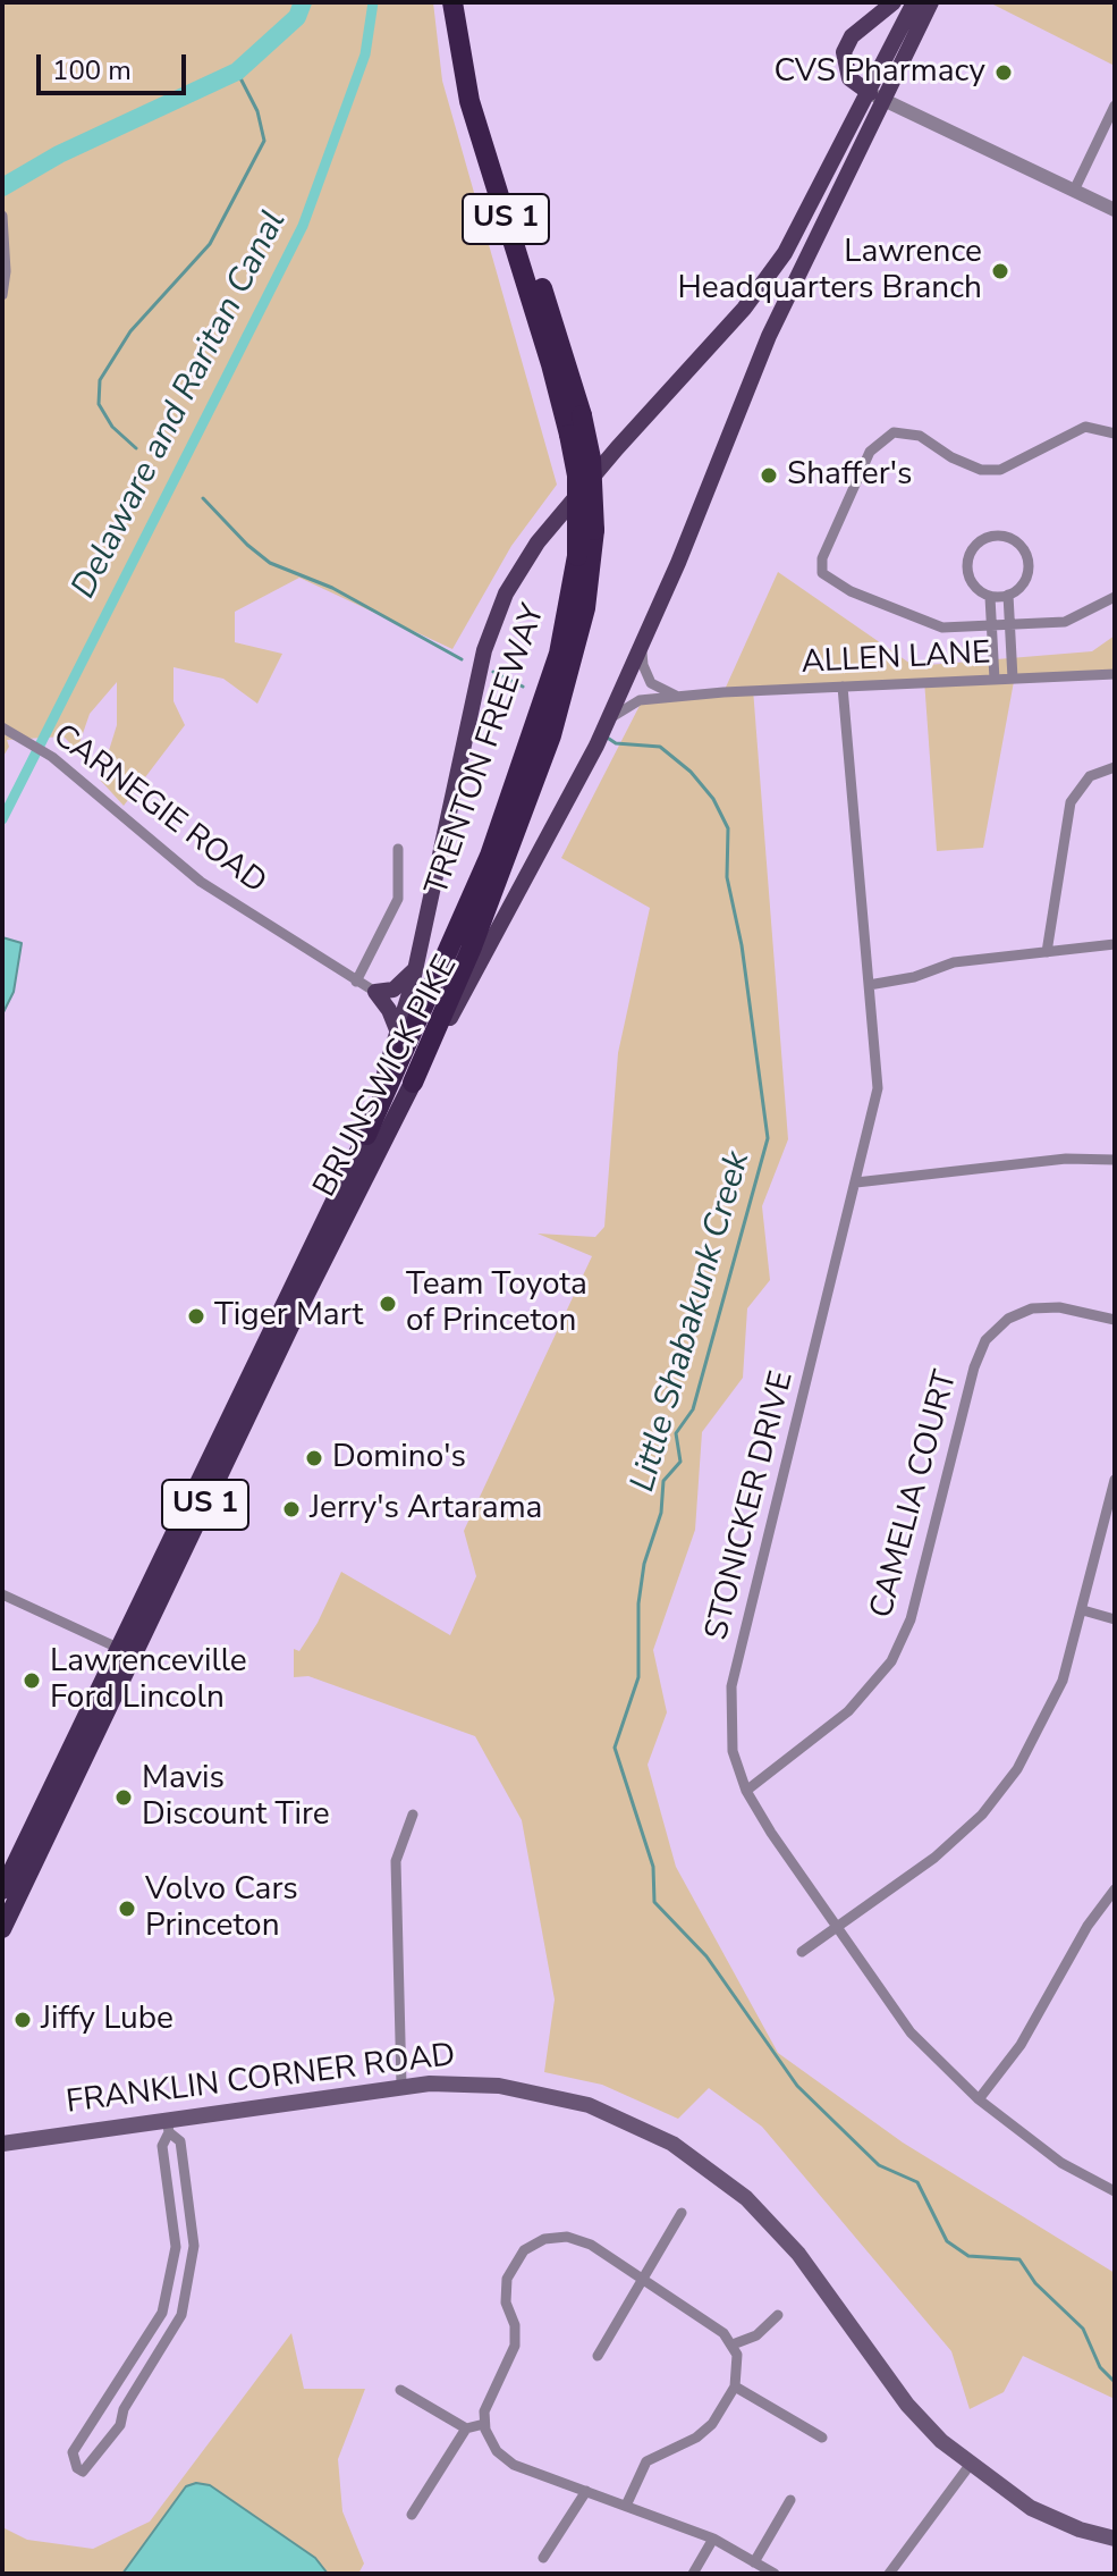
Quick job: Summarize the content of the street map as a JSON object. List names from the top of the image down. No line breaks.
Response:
{"streets":{"highway":["US 1","TRENTON FREEWAY","BRUNSWICK PIKE"],"main road":["FRANKLIN CORNER ROAD"],"street":["ALLEN LANE","CARNEGIE ROAD","CAMELIA COURT","STONICKER DRIVE"]},"crossings":[["ALLEN LANE","BRUNSWICK PIKE"],["ALLEN LANE","STONICKER DRIVE"],["TRENTON FREEWAY","BRUNSWICK PIKE"],["CAMELIA COURT","STONICKER DRIVE"]],"water":["Delaware and Raritan Canal","Little Shabakunk Creek"],"places":["CVS Pharmacy","Lawrence Headquarters Branch","Shaffer's","Team Toyota of Princeton","Tiger Mart","Domino's","Jerry's Artarama","Lawrenceville Ford Lincoln","Mavis Discount Tire","Volvo Cars Princeton","Jiffy Lube"],"scale_bar":"100 m"}
